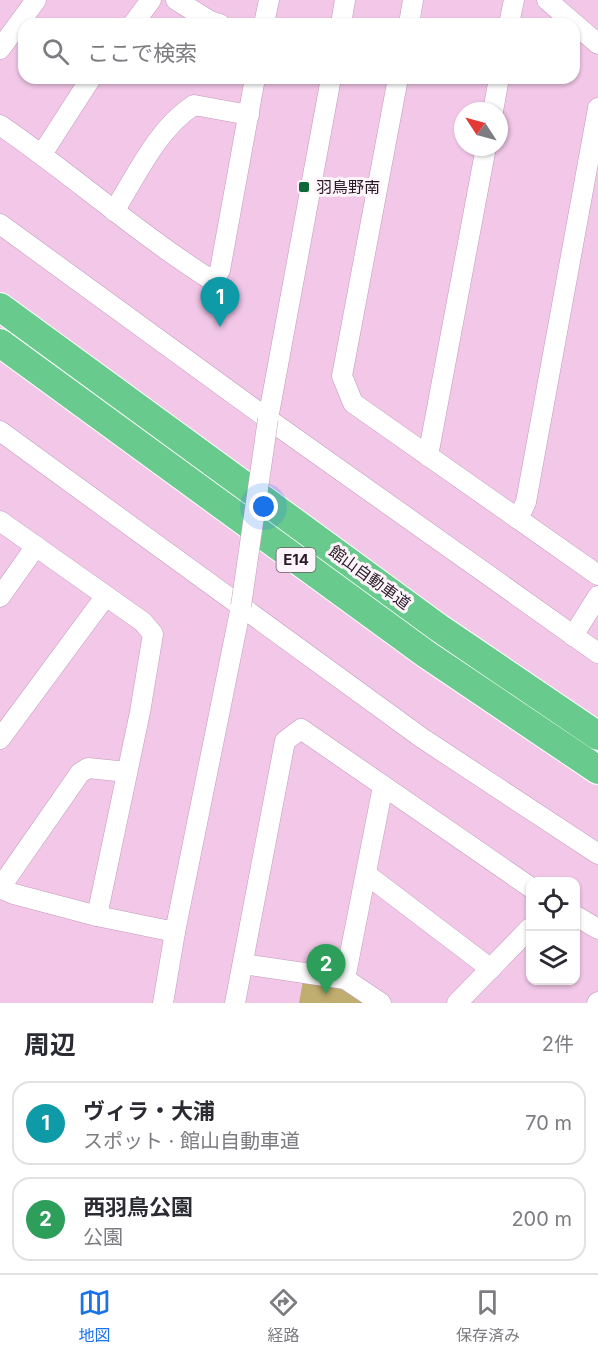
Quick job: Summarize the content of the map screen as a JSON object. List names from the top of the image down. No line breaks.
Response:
{"streets":{"highway":["E14","館山自動車道"]},"places":{"transit":["羽鳥野南"]},"north":"top left","page":{"search":"ここで検索","pins":["1","2"],"heading":["周辺","2件"],"list":[{"mark":"1","name":"ヴィラ・大浦","note":"スポット · 館山自動車道","value":"70 m"},{"mark":"2","name":"西羽鳥公園","note":"公園","value":"200 m"}],"nav":["地図","経路","保存済み"]}}
